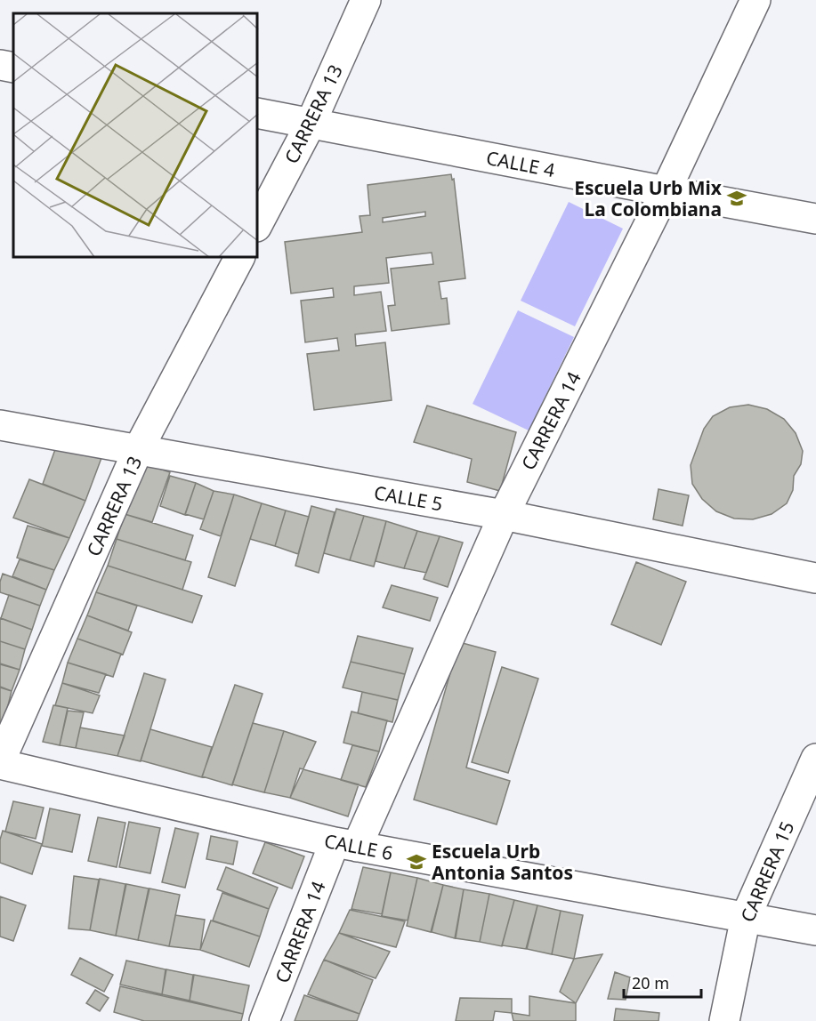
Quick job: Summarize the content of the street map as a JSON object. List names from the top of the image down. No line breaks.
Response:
{"streets":{"street":["CARRERA 13","CALLE 4","CARRERA 14","CALLE 5","CALLE 6","CARRERA 15"]},"crossings":[["CARRERA 13","CALLE 4"],["CARRERA 13","CALLE 5"],["CARRERA 13","CALLE 6"],["CALLE 4","CARRERA 14"],["CARRERA 14","CALLE 5"],["CARRERA 14","CALLE 6"],["CALLE 6","CARRERA 15"]],"places":{"school or university":["Escuela Urb Mix La Colombiana","Escuela Urb Antonia Santos"]},"scale_bar":"20 m"}
